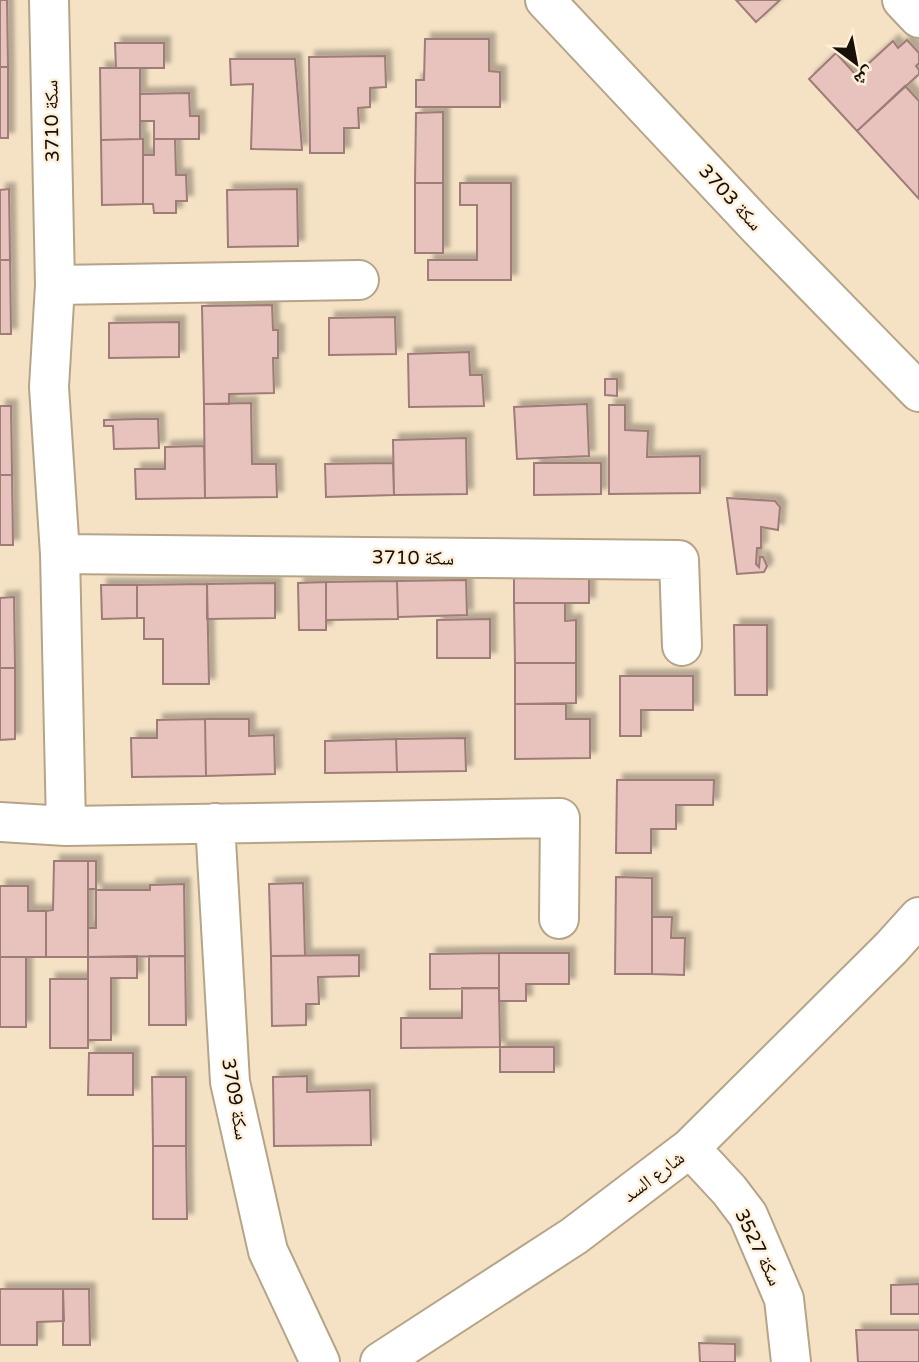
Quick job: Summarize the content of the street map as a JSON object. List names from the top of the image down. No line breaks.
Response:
{"streets":{"street":["سكة 3710","سكة 3703","سكة 3709","شارع السد","سكة 3527"]},"crossings":[["شارع السد","سكة 3527"]],"north":"bottom right"}
